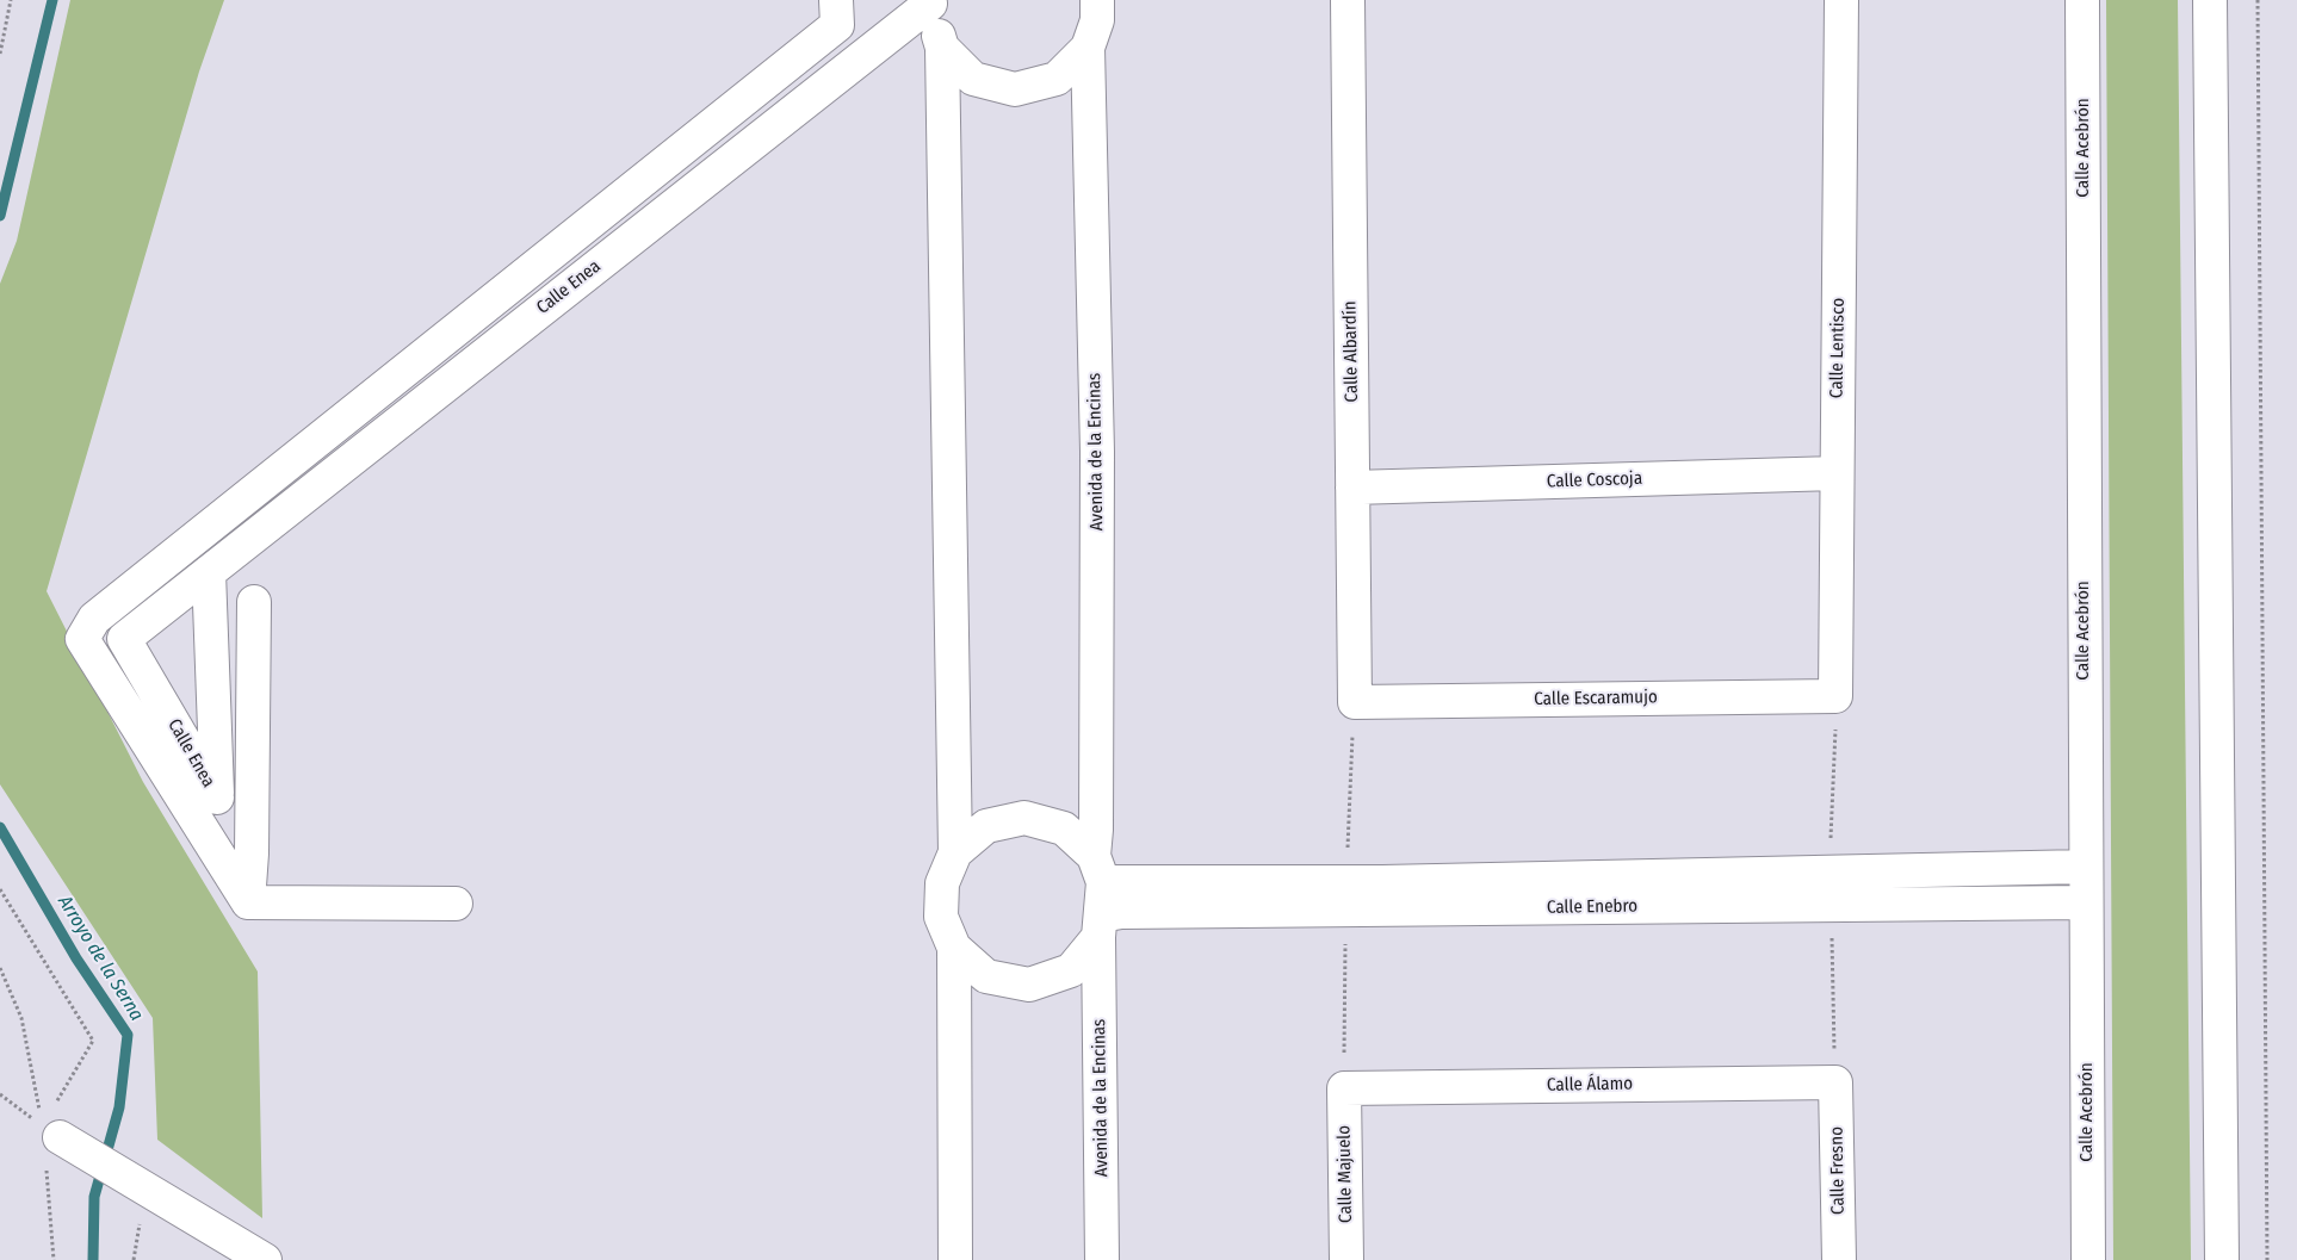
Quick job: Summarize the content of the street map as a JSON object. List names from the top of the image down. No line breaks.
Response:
{"streets":{"street":["Calle Acebrón","Calle Enea","Calle Lentisco","Calle Albardín","Avenida de la Encinas","Calle Coscoja","Calle Escaramujo","Calle Enebro","Calle Álamo","Calle Fresno","Calle Majuelo"]},"crossings":[["Calle Acebrón","Calle Enebro"],["Calle Lentisco","Calle Coscoja"],["Calle Lentisco","Calle Escaramujo"],["Calle Albardín","Calle Coscoja"],["Calle Albardín","Calle Escaramujo"],["Avenida de la Encinas","Calle Enebro"],["Calle Álamo","Calle Fresno"],["Calle Álamo","Calle Majuelo"]],"water":["Arroyo de la Serna"]}
